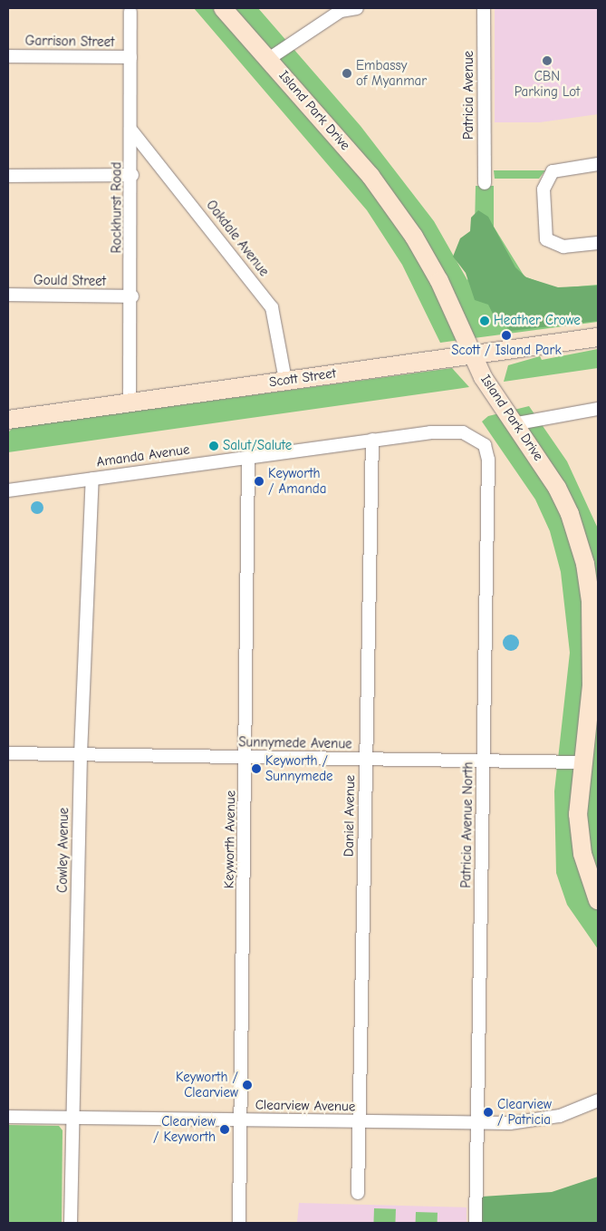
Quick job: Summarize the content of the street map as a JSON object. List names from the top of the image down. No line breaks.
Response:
{"streets":{"main road":["Island Park Drive","Scott Street"],"street":["Garrison Street","Patricia Avenue","Rockhurst Road","Oakdale Avenue","Gould Street","Amanda Avenue","Sunnymede Avenue","Daniel Avenue","Patricia Avenue North","Keyworth Avenue","Cowley Avenue","Clearview Avenue"]},"crossings":[["Garrison Street","Rockhurst Road"],["Island Park Drive","Scott Street"],["Island Park Drive","Sunnymede Avenue"],["Rockhurst Road","Oakdale Avenue"],["Rockhurst Road","Gould Street"],["Rockhurst Road","Scott Street"],["Oakdale Avenue","Scott Street"],["Amanda Avenue","Daniel Avenue"],["Amanda Avenue","Patricia Avenue North"],["Amanda Avenue","Keyworth Avenue"],["Amanda Avenue","Cowley Avenue"],["Sunnymede Avenue","Daniel Avenue"],["Sunnymede Avenue","Patricia Avenue North"],["Sunnymede Avenue","Keyworth Avenue"],["Sunnymede Avenue","Cowley Avenue"],["Daniel Avenue","Clearview Avenue"],["Patricia Avenue North","Clearview Avenue"],["Keyworth Avenue","Clearview Avenue"],["Cowley Avenue","Clearview Avenue"]],"places":["CBN Parking Lot","Embassy of Myanmar","Heather Crowe","Scott / Island Park","Salut/Salute","Keyworth / Amanda","Keyworth / Sunnymede","Keyworth / Clearview","Clearview / Patricia","Clearview / Keyworth"]}
